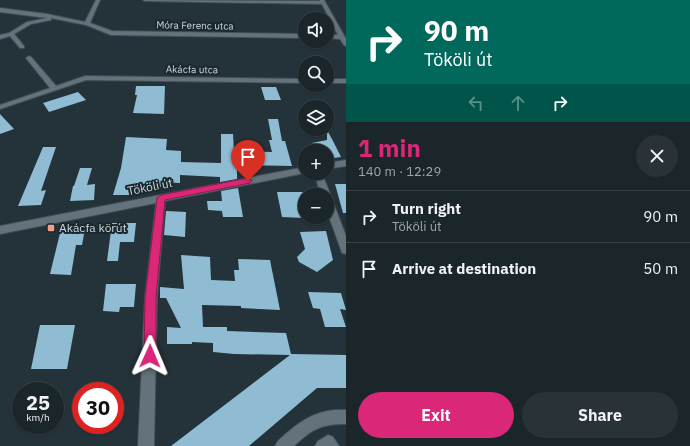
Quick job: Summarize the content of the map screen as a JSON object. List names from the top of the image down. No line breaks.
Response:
{"streets":{"street":["Móra Ferenc utca","Akácfa utca","Tököli út"]},"places":{"transit":["Akácfa körút"]},"page":{"turn":["90 m","Tököli út"],"map_buttons":["+","−"],"heading":["1 min","140 m · 12:29"],"list":[{"name":"Turn right","note":"Tököli út","value":"90 m"},{"name":"Arrive at destination","value":"50 m"}],"speed":"25 km/h","limit":"30","buttons":["Exit","Share"]}}
